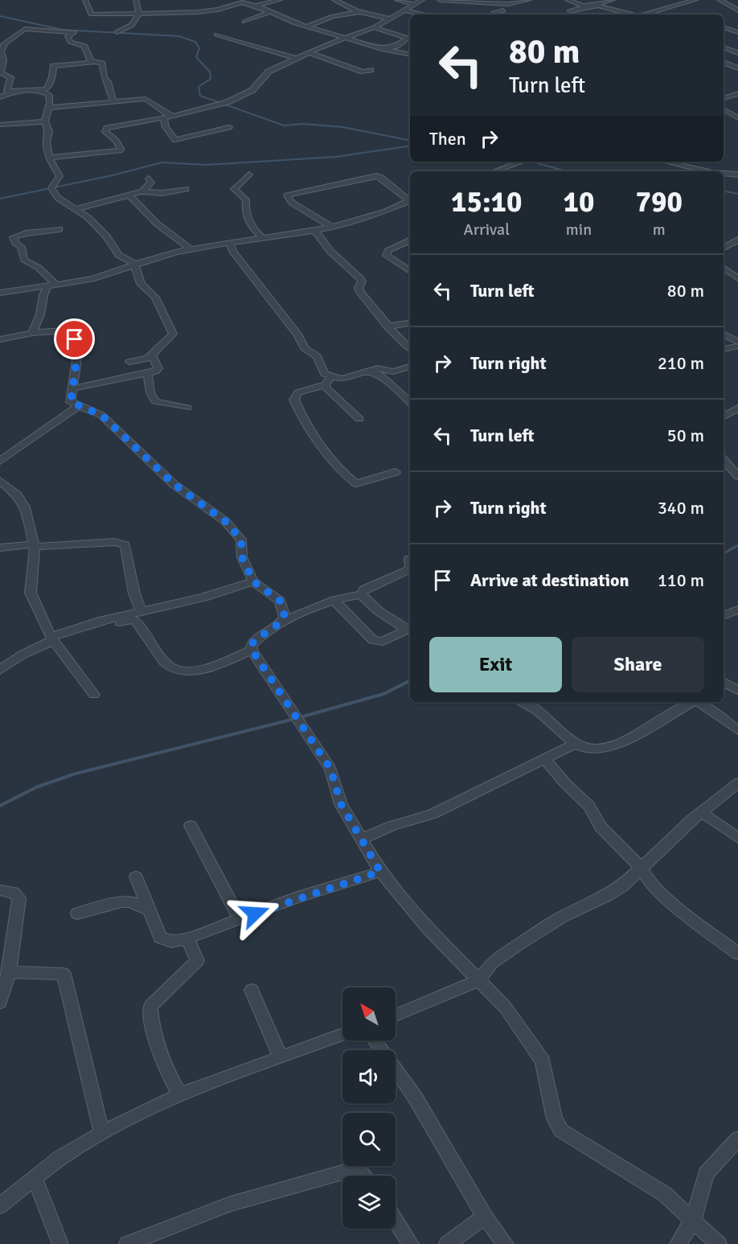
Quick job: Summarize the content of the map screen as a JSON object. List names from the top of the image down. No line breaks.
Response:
{"north":"top left","page":{"turn":["80 m","Turn left"],"then":"Then","eta":["15:10","Arrival","10","min","790","m"],"list":[{"name":"Turn left","value":"80 m"},{"name":"Turn right","value":"210 m"},{"name":"Turn left","value":"50 m"},{"name":"Turn right","value":"340 m"},{"name":"Arrive at destination","value":"110 m"}],"buttons":["Exit","Share"]}}
